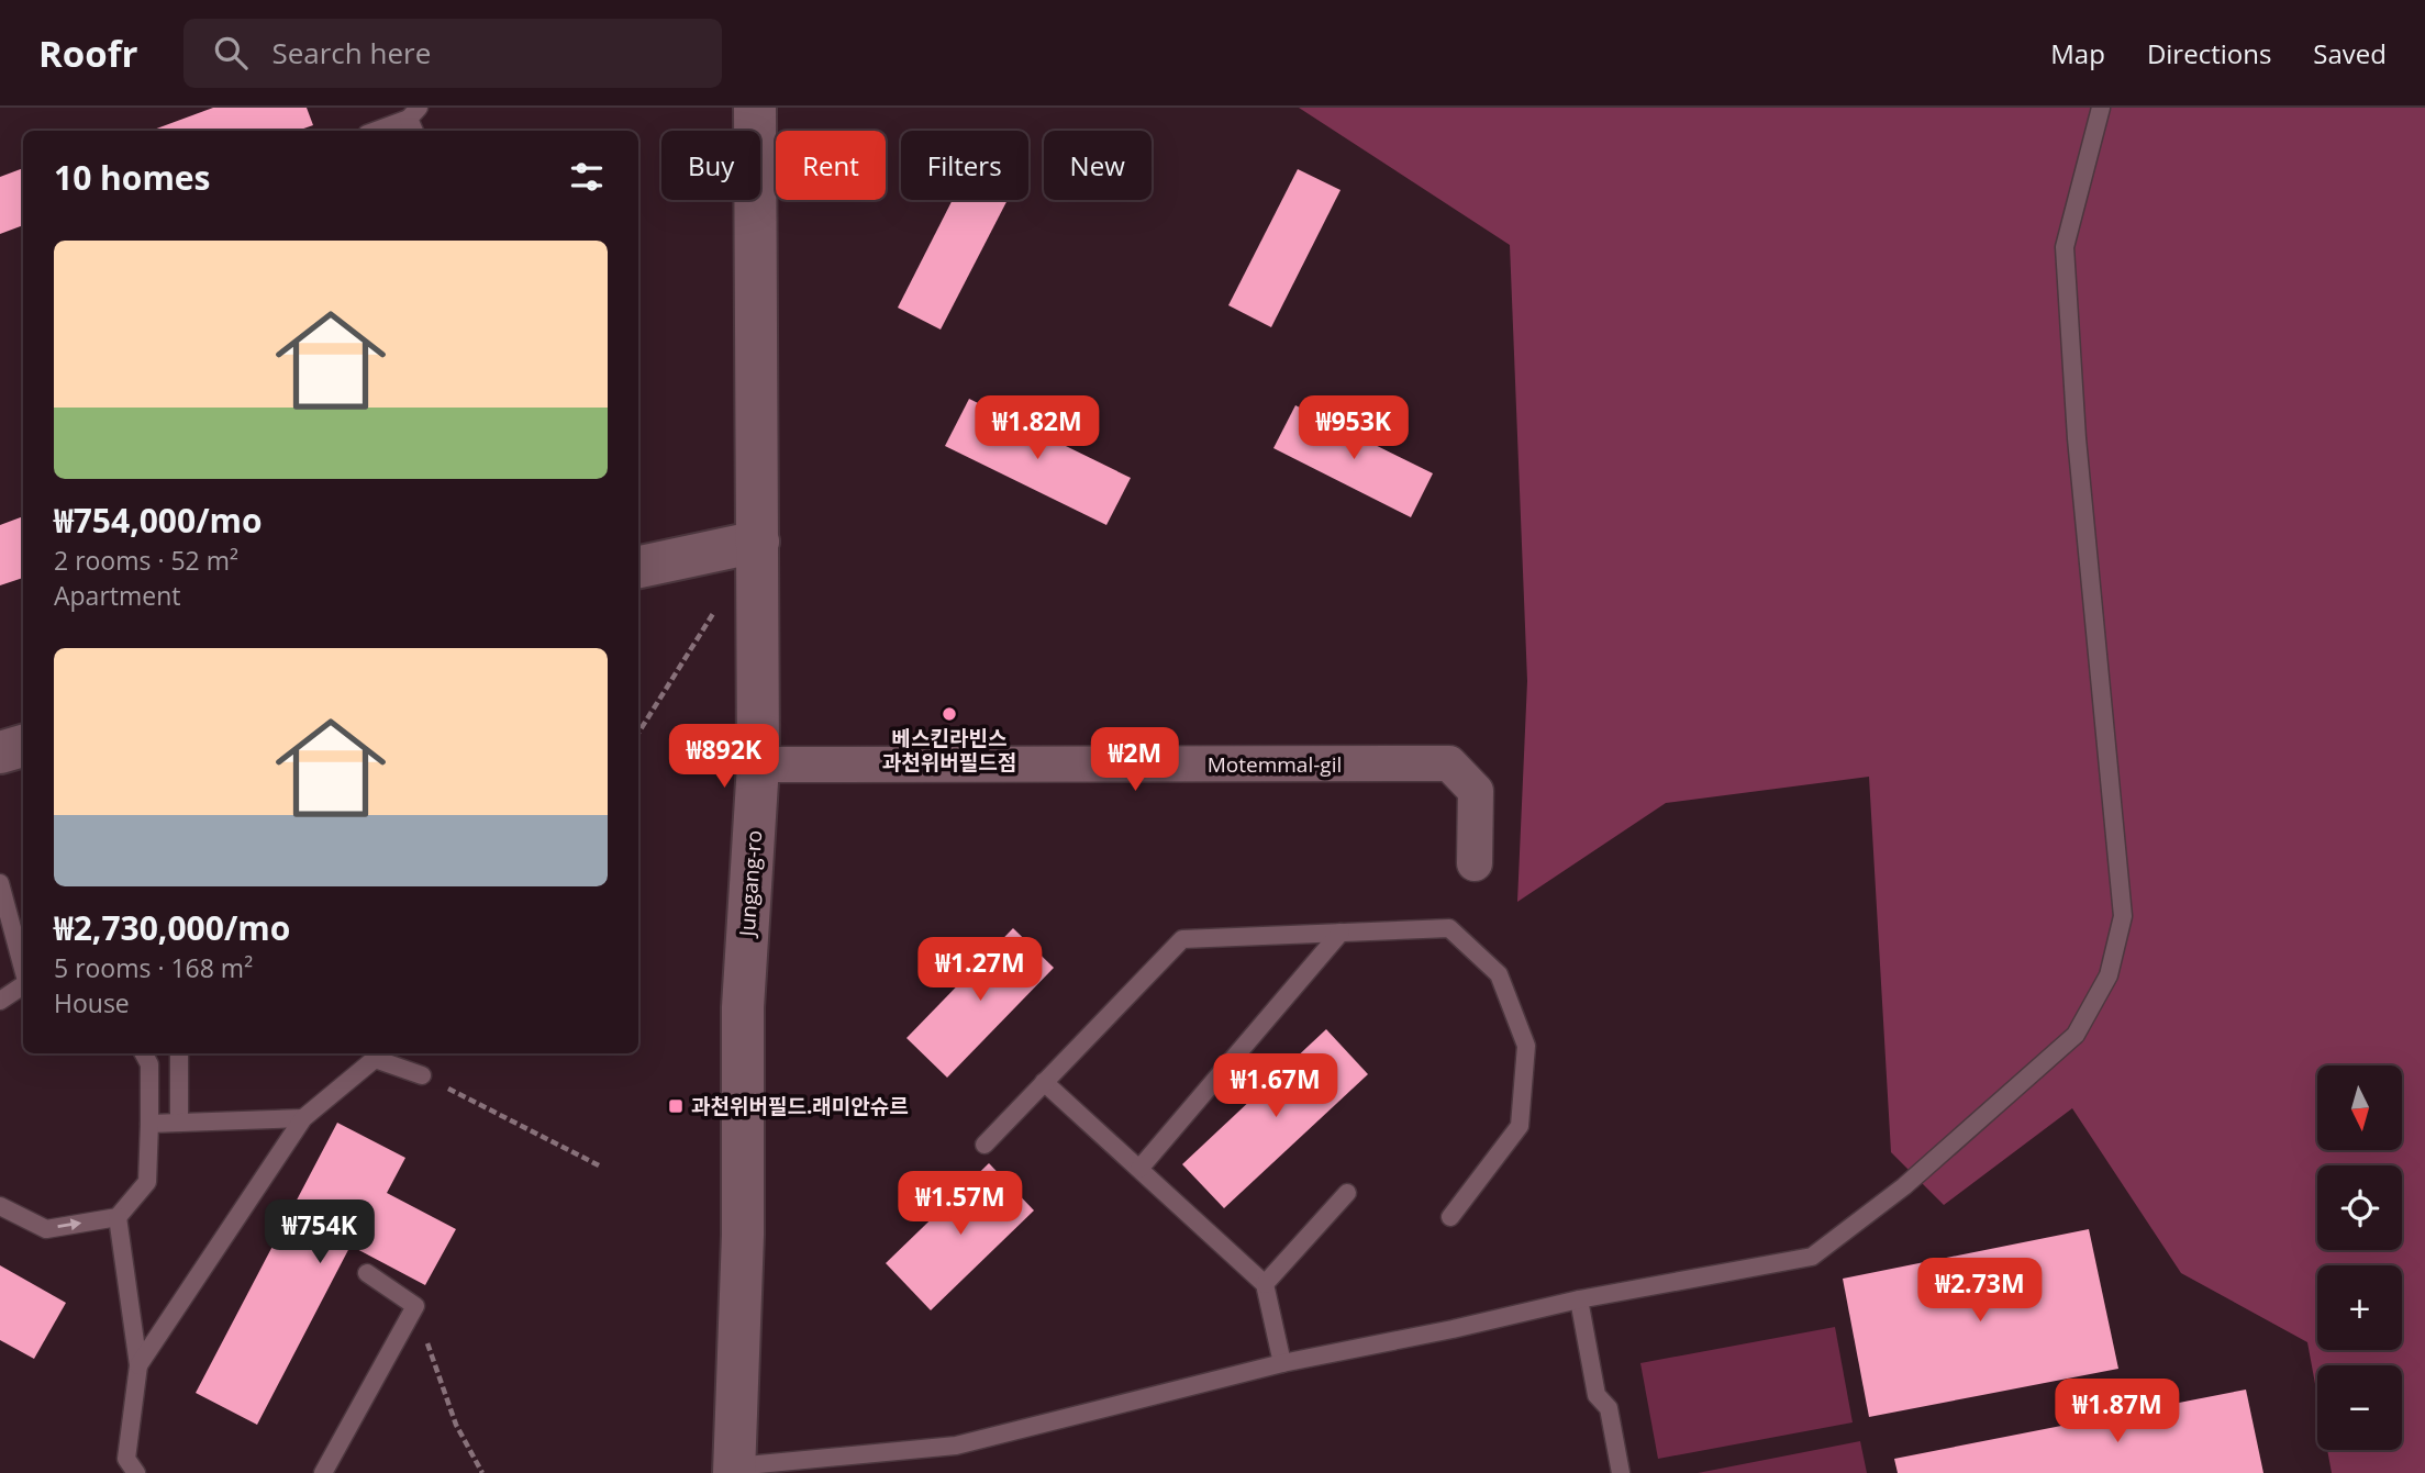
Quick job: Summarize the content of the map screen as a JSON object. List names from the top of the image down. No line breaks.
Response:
{"streets":{"street":["Motemmal-gil","Jungang-ro"]},"crossings":[["Motemmal-gil","Jungang-ro"]],"places":{"other":["베스킨라빈스 과천위버필드점"],"transit":["과천위버필드.래미안슈르"]},"north":"bottom","page":{"header":"Roofr","search":"Search here","nav":["Map","Directions","Saved"],"chip":["Buy","Rent","Filters","New"],"heading":"10 homes","list":[{"name":"₩754,000/mo","note":"2 rooms · 52 m² · Apartment"},{"name":"₩2,730,000/mo","note":"5 rooms · 168 m² · House"}],"price":["₩1.82M","₩953K","₩892K","₩2M","₩1.27M","₩1.67M","₩1.57M","₩754K","₩2.73M","₩1.87M"],"map_buttons":["+","−"]}}
